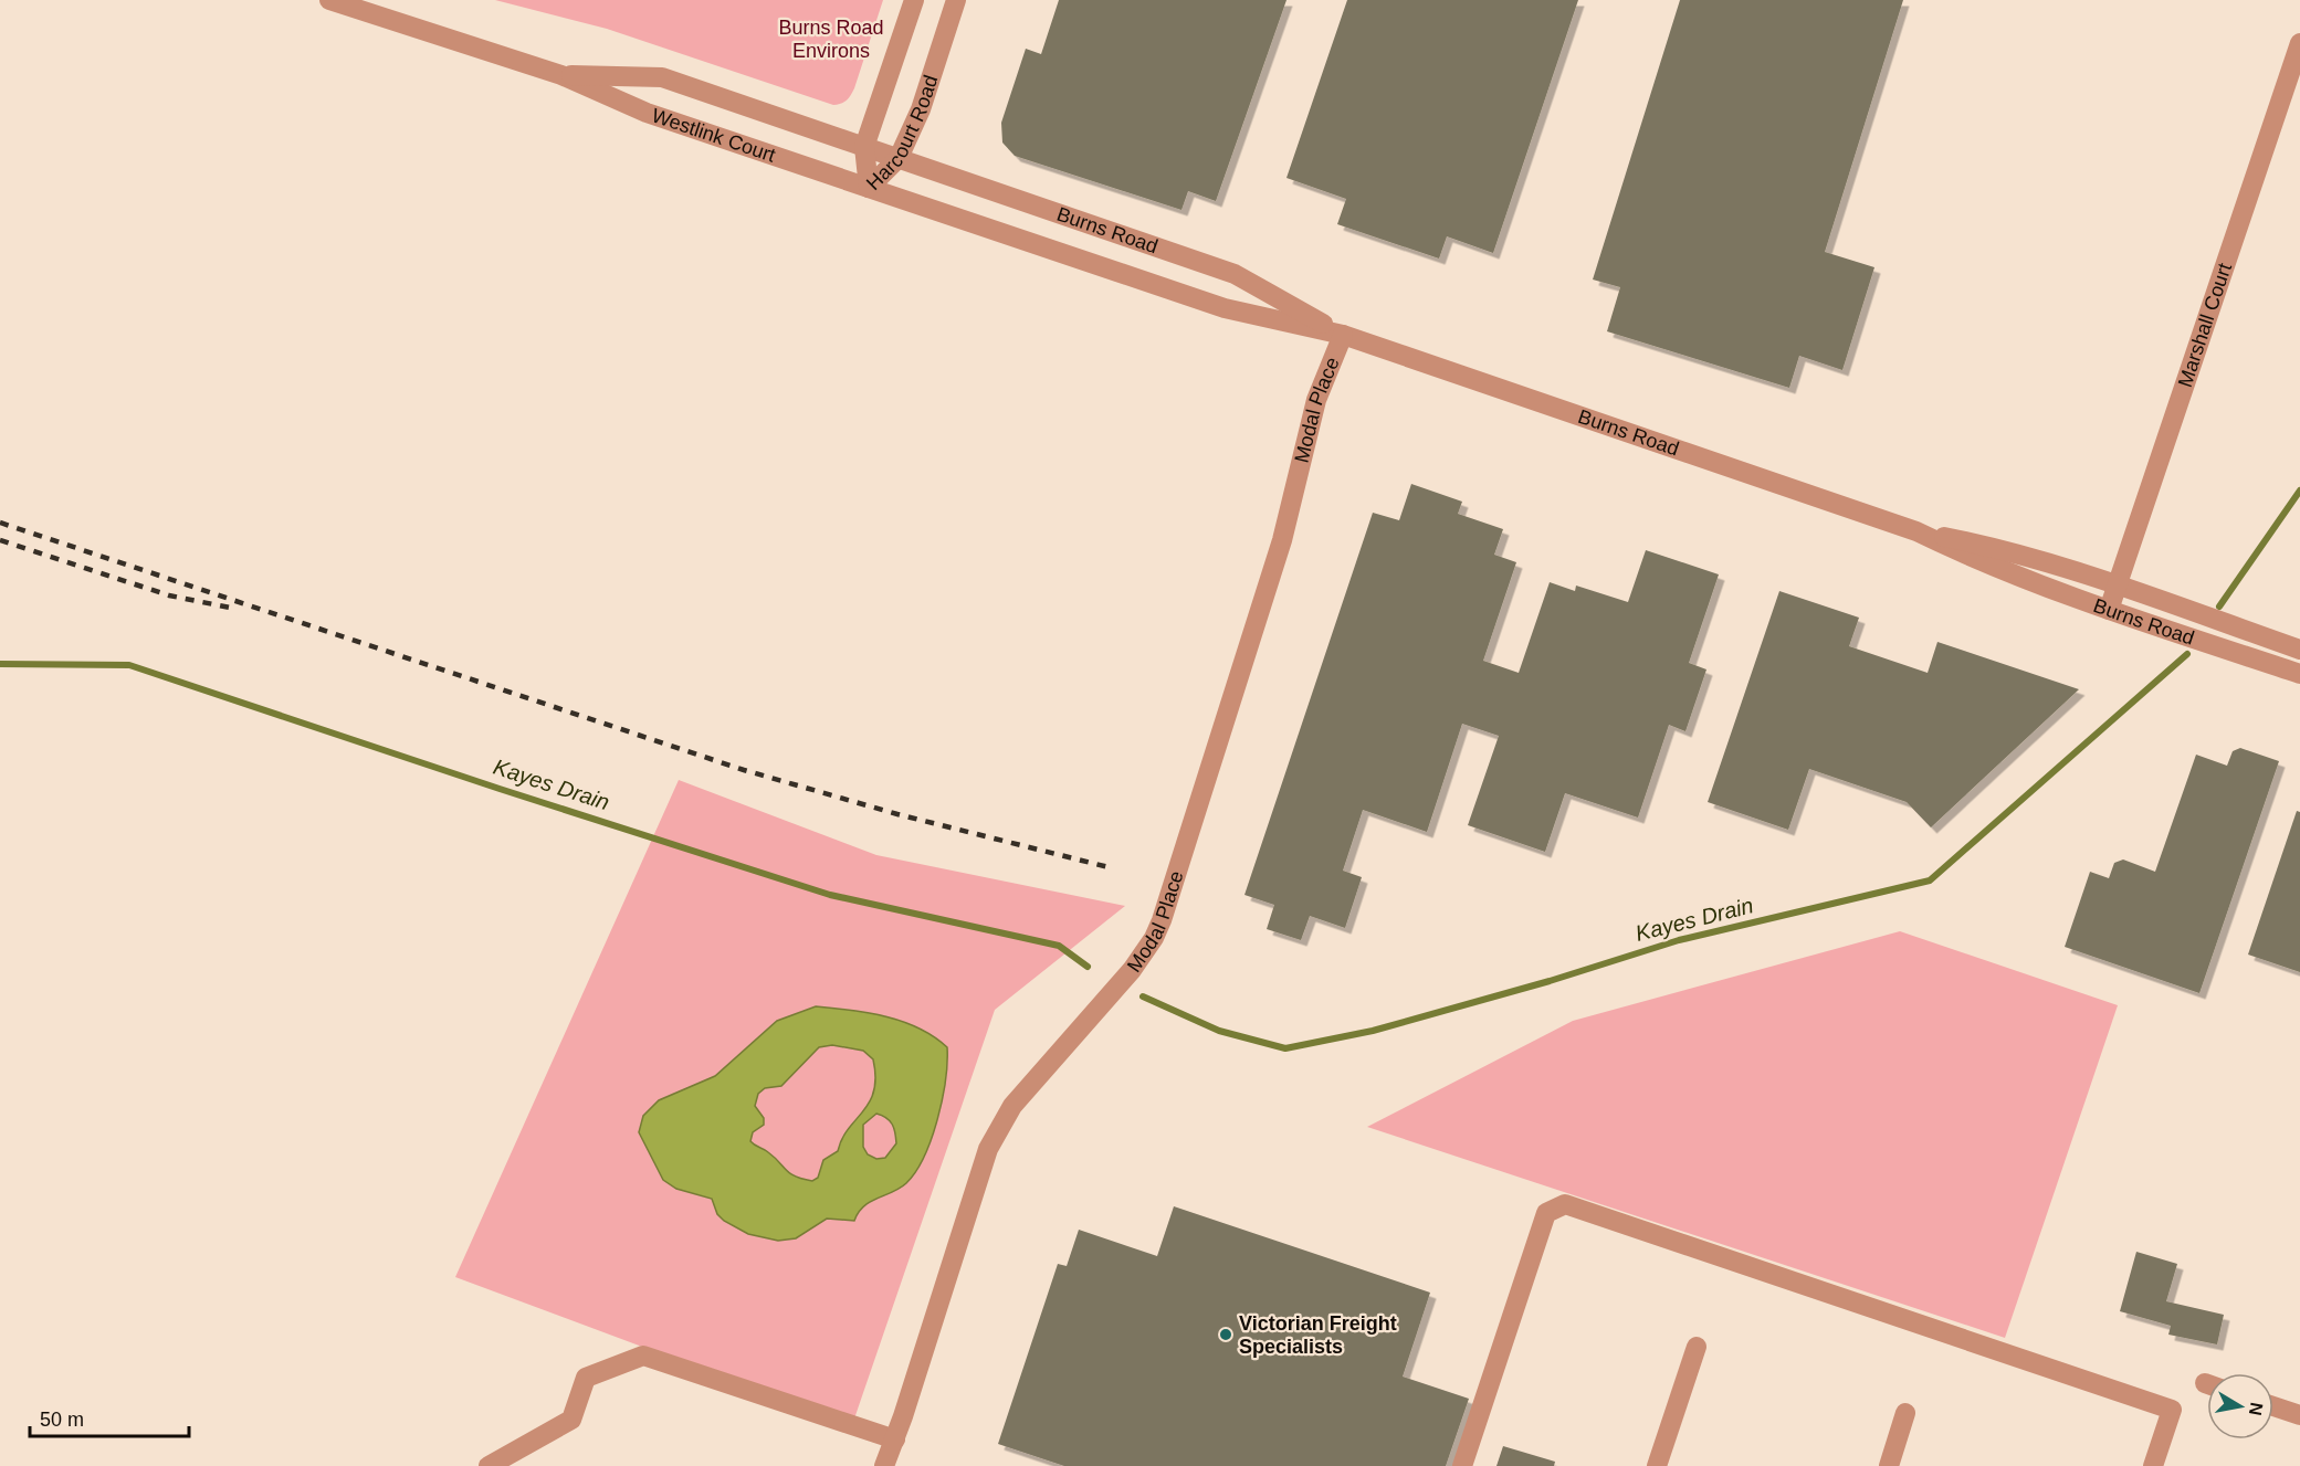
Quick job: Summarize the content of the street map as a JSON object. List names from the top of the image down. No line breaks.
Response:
{"streets":{"street":["Harcourt Road","Westlink Court","Burns Road","Marshall Court","Modal Place"]},"crossings":[["Harcourt Road","Westlink Court"],["Harcourt Road","Burns Road"],["Westlink Court","Burns Road"],["Burns Road","Marshall Court"],["Burns Road","Modal Place"]],"water":["Kayes Drain"],"parks":["Burns Road Environs"],"places":["Victorian Freight Specialists"],"scale_bar":"50 m","north":"right"}
